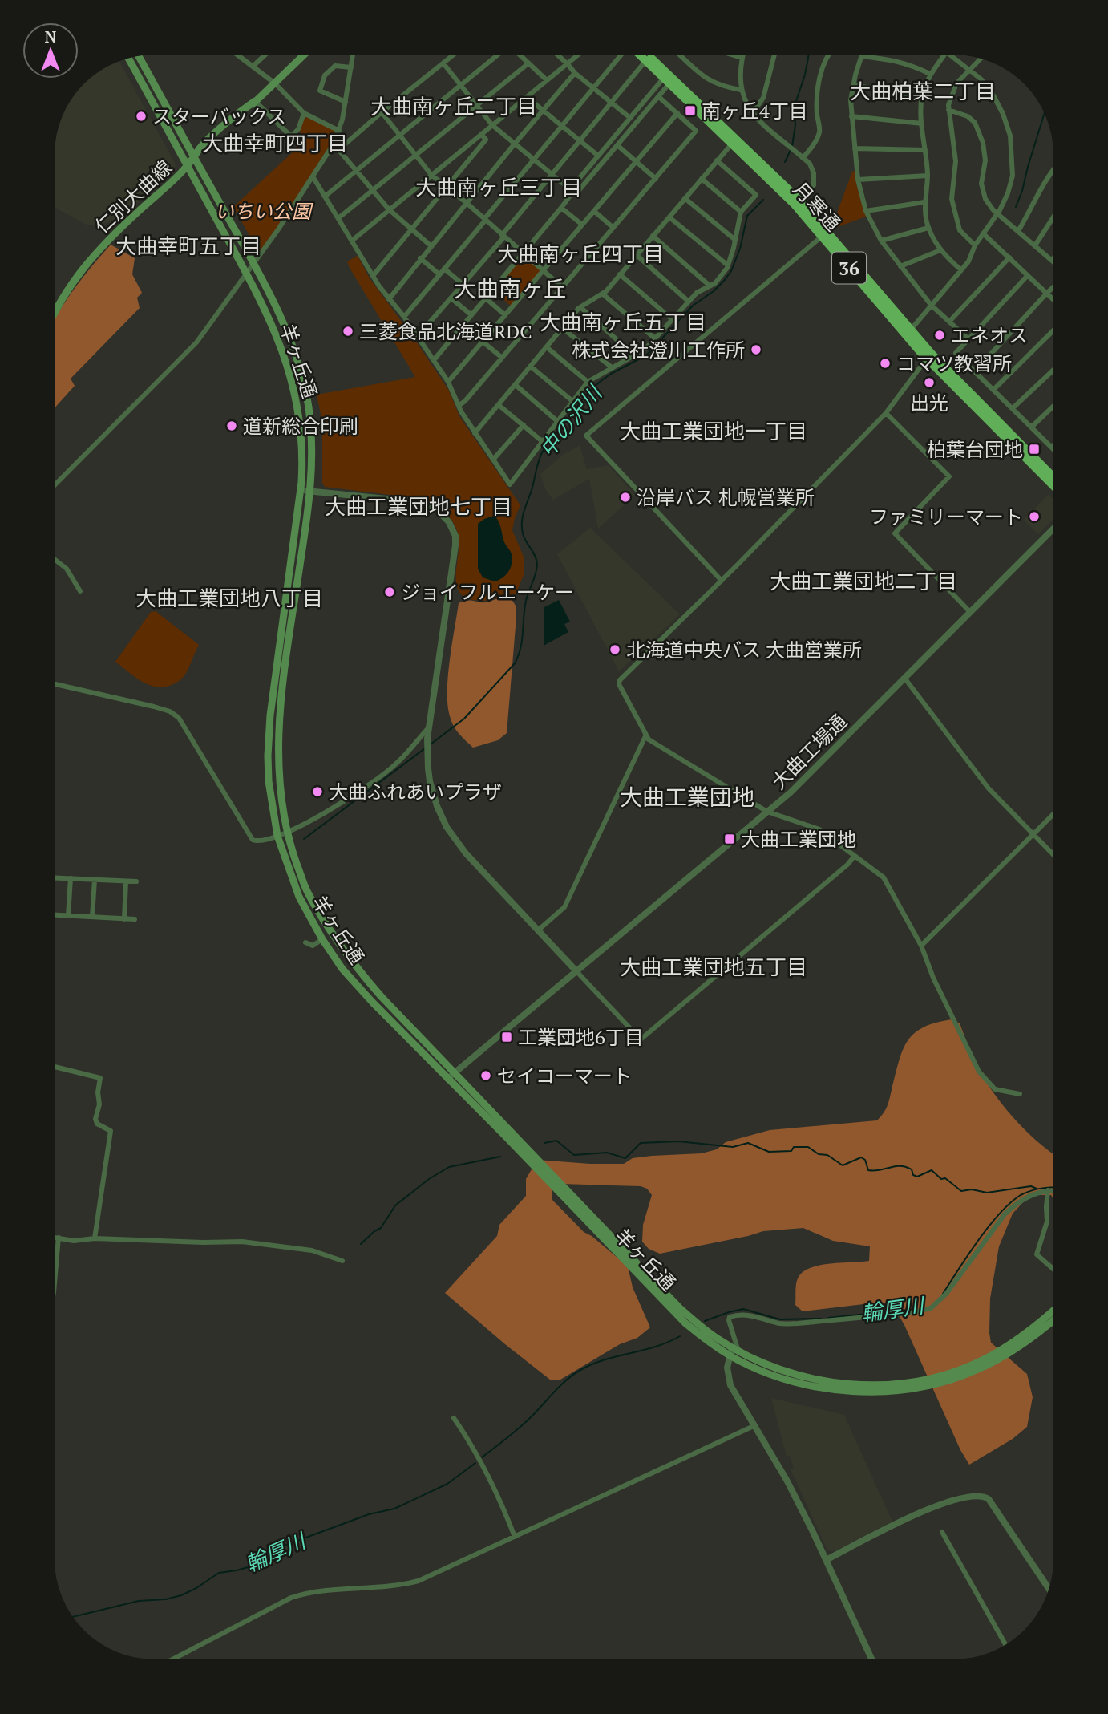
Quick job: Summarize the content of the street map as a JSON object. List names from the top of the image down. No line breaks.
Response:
{"streets":{"highway":["月寒通","36"],"main road":["仁別大曲線","羊ヶ丘通"],"street":["大曲工場通"]},"crossings":[["仁別大曲線","羊ヶ丘通"],["羊ヶ丘通","大曲工場通"]],"districts":["大曲柏葉二丁目","大曲南ヶ丘二丁目","大曲幸町四丁目","大曲南ヶ丘三丁目","大曲幸町五丁目","大曲南ヶ丘四丁目","大曲南ヶ丘","大曲南ヶ丘五丁目","大曲工業団地一丁目","大曲工業団地七丁目","大曲工業団地二丁目","大曲工業団地八丁目","大曲工業団地","大曲工業団地五丁目"],"water":["中の沢川","輪厚川"],"parks":["いちい公園"],"places":{"transit":["南ヶ丘4丁目","柏葉台団地","大曲工業団地","工業団地6丁目"],"other":["スターバックス","三菱食品北海道RDC","エネオス","株式会社澄川工作所","コマツ教習所","出光","道新総合印刷","沿岸バス 札幌営業所","ファミリーマート","ジョイフルエーケー","北海道中央バス 大曲営業所","大曲ふれあいプラザ","セイコーマート"]},"north":"top"}
